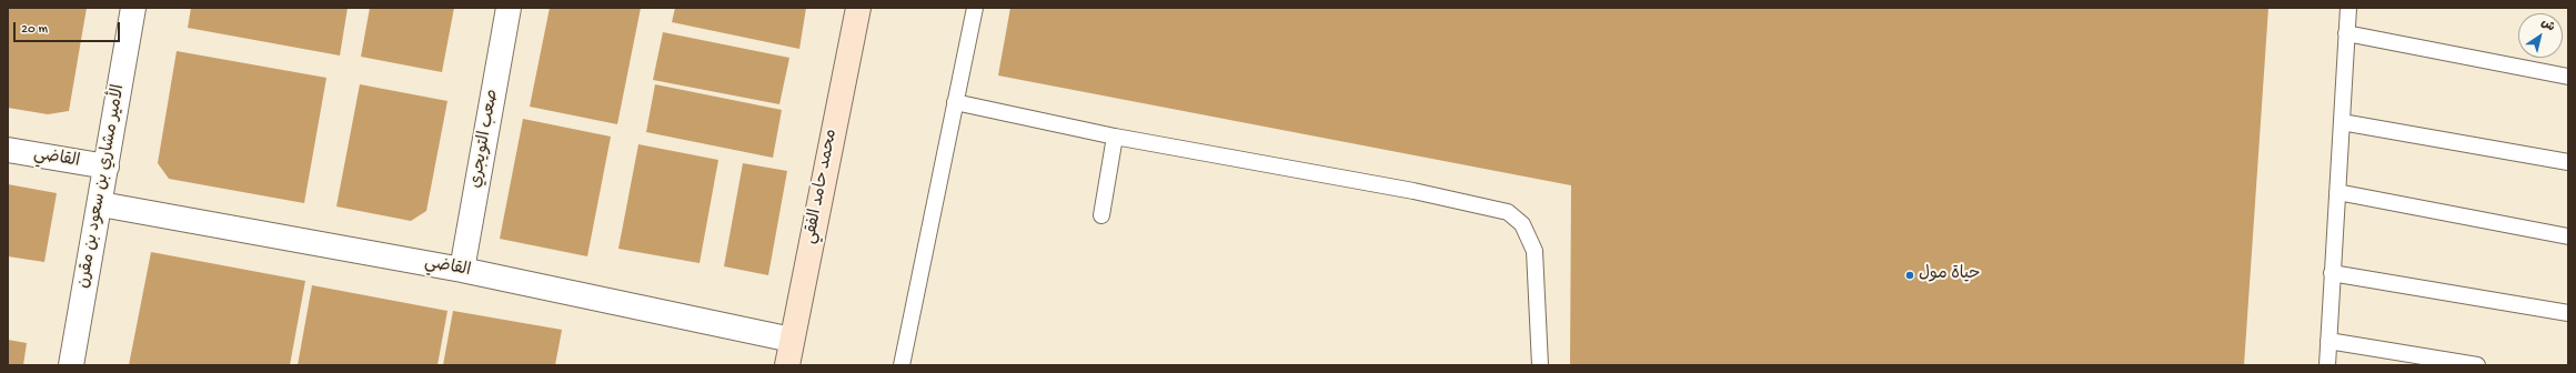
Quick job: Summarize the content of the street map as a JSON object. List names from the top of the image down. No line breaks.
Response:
{"streets":{"street":["صعب التويجري","القاضي","الأمير مشاري بن سعود بن مقرن","محمد حامد الفقي"]},"crossings":[["صعب التويجري","القاضي"],["القاضي","الأمير مشاري بن سعود بن مقرن"],["القاضي","محمد حامد الفقي"]],"places":["حياة مول"],"scale_bar":"20 m","north":"top right"}
